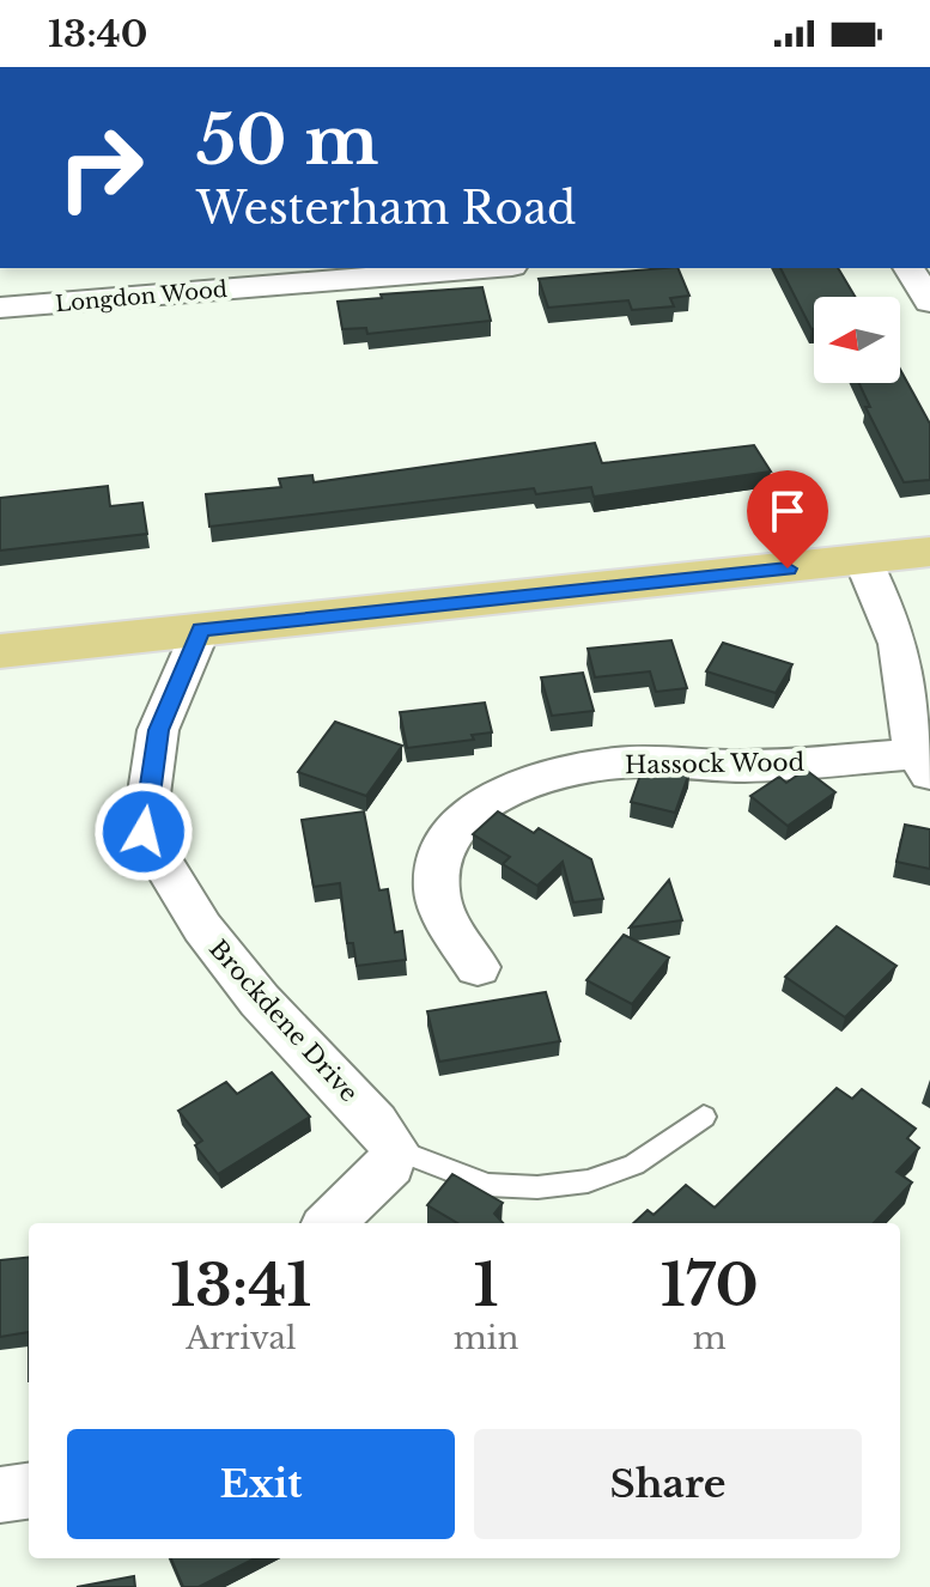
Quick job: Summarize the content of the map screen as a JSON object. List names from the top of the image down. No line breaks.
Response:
{"streets":{"street":["Longdon Wood","Hassock Wood","Brockdene Drive"]},"north":"left","page":{"status":"13:40","turn":["50 m","Westerham Road"],"eta":["13:41","Arrival","1","min","170","m"],"buttons":["Exit","Share"]}}
